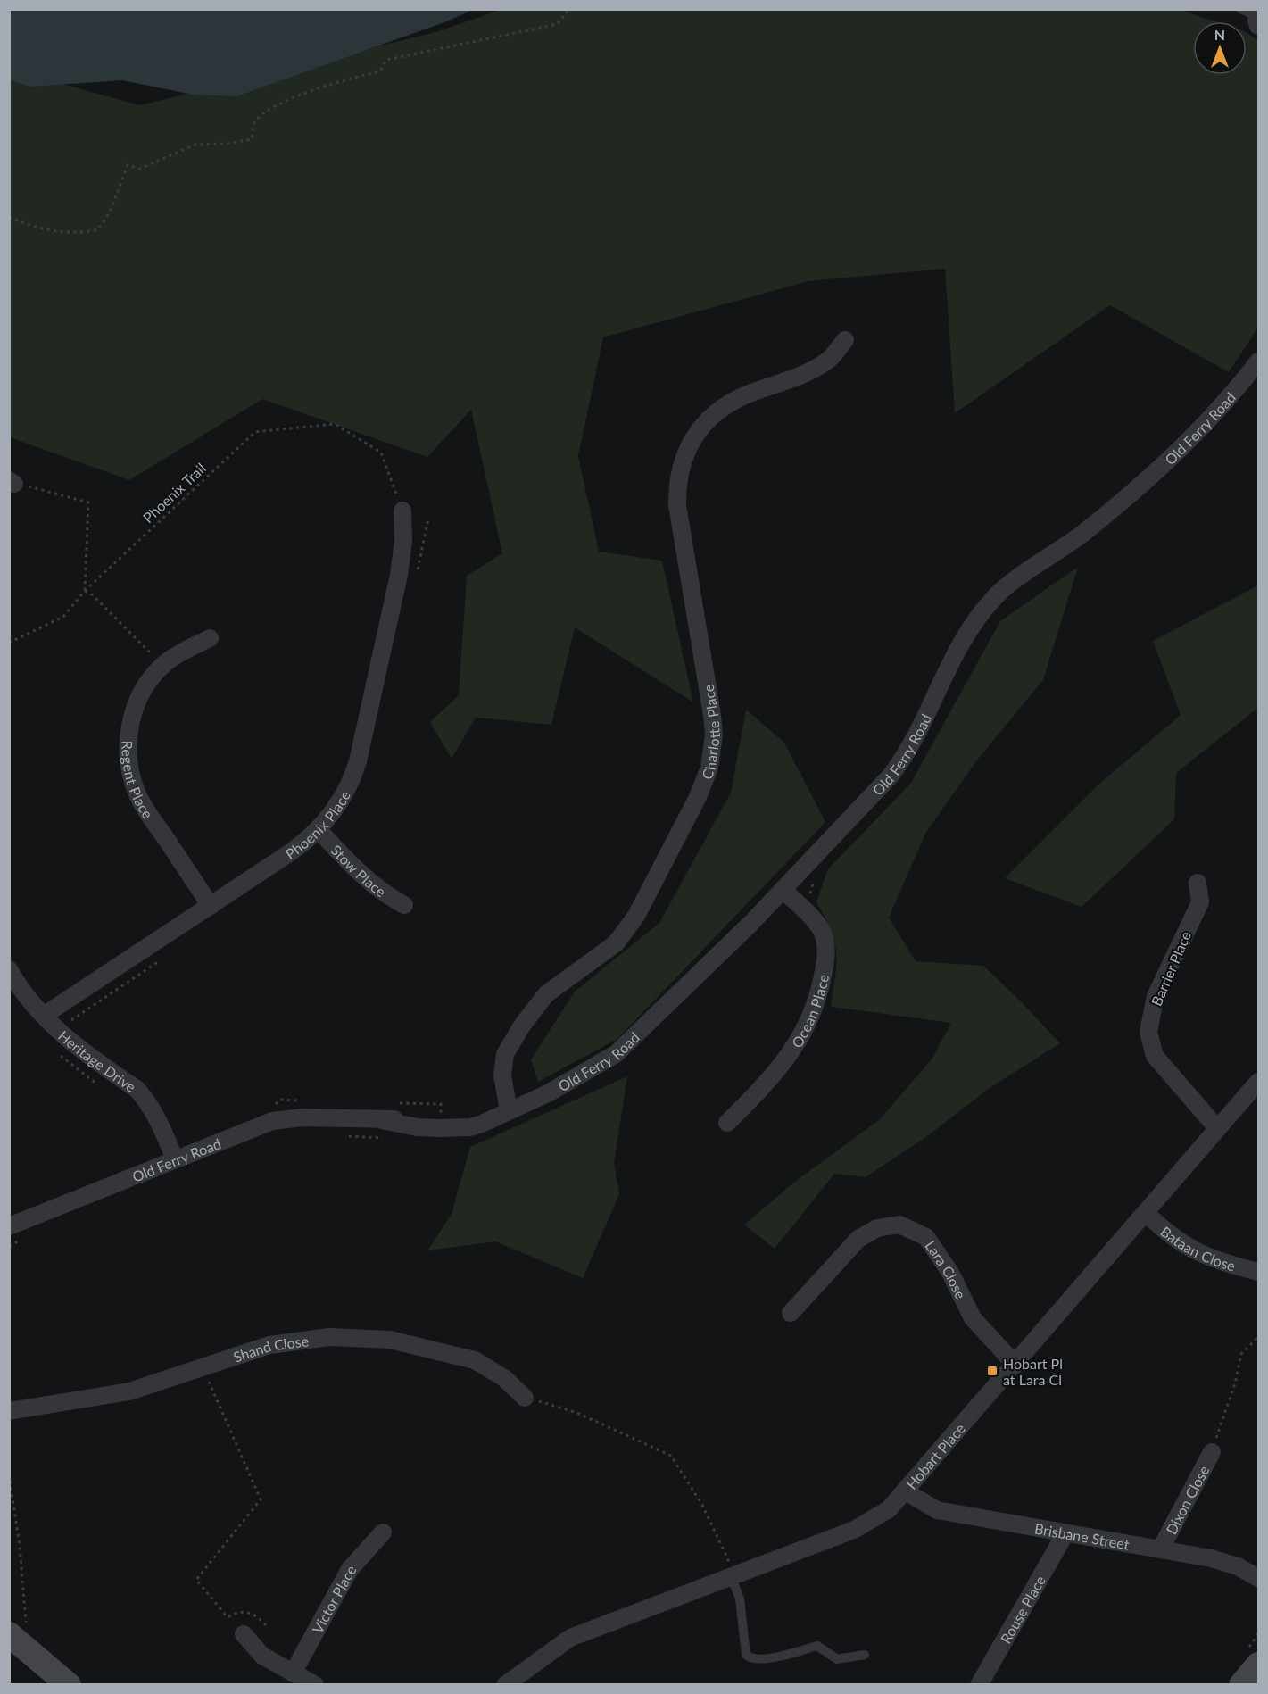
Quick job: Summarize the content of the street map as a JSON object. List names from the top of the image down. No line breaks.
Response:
{"streets":{"street":["Old Ferry Road","Charlotte Place","Regent Place","Phoenix Place","Stow Place","Barrier Place","Ocean Place","Heritage Drive","Bataan Close","Lara Close","Shand Close","Hobart Place","Dixon Close","Brisbane Street","Victor Place","Rouse Place"],"path":["Phoenix Trail"]},"crossings":[["Old Ferry Road","Charlotte Place"],["Old Ferry Road","Ocean Place"],["Old Ferry Road","Heritage Drive"],["Phoenix Trail","Phoenix Place"],["Regent Place","Phoenix Place"],["Phoenix Place","Stow Place"],["Phoenix Place","Heritage Drive"],["Barrier Place","Hobart Place"],["Bataan Close","Hobart Place"],["Lara Close","Hobart Place"],["Hobart Place","Brisbane Street"],["Dixon Close","Brisbane Street"],["Brisbane Street","Rouse Place"]],"places":{"transit":["Hobart Pl at Lara Cl"]},"north":"top"}
